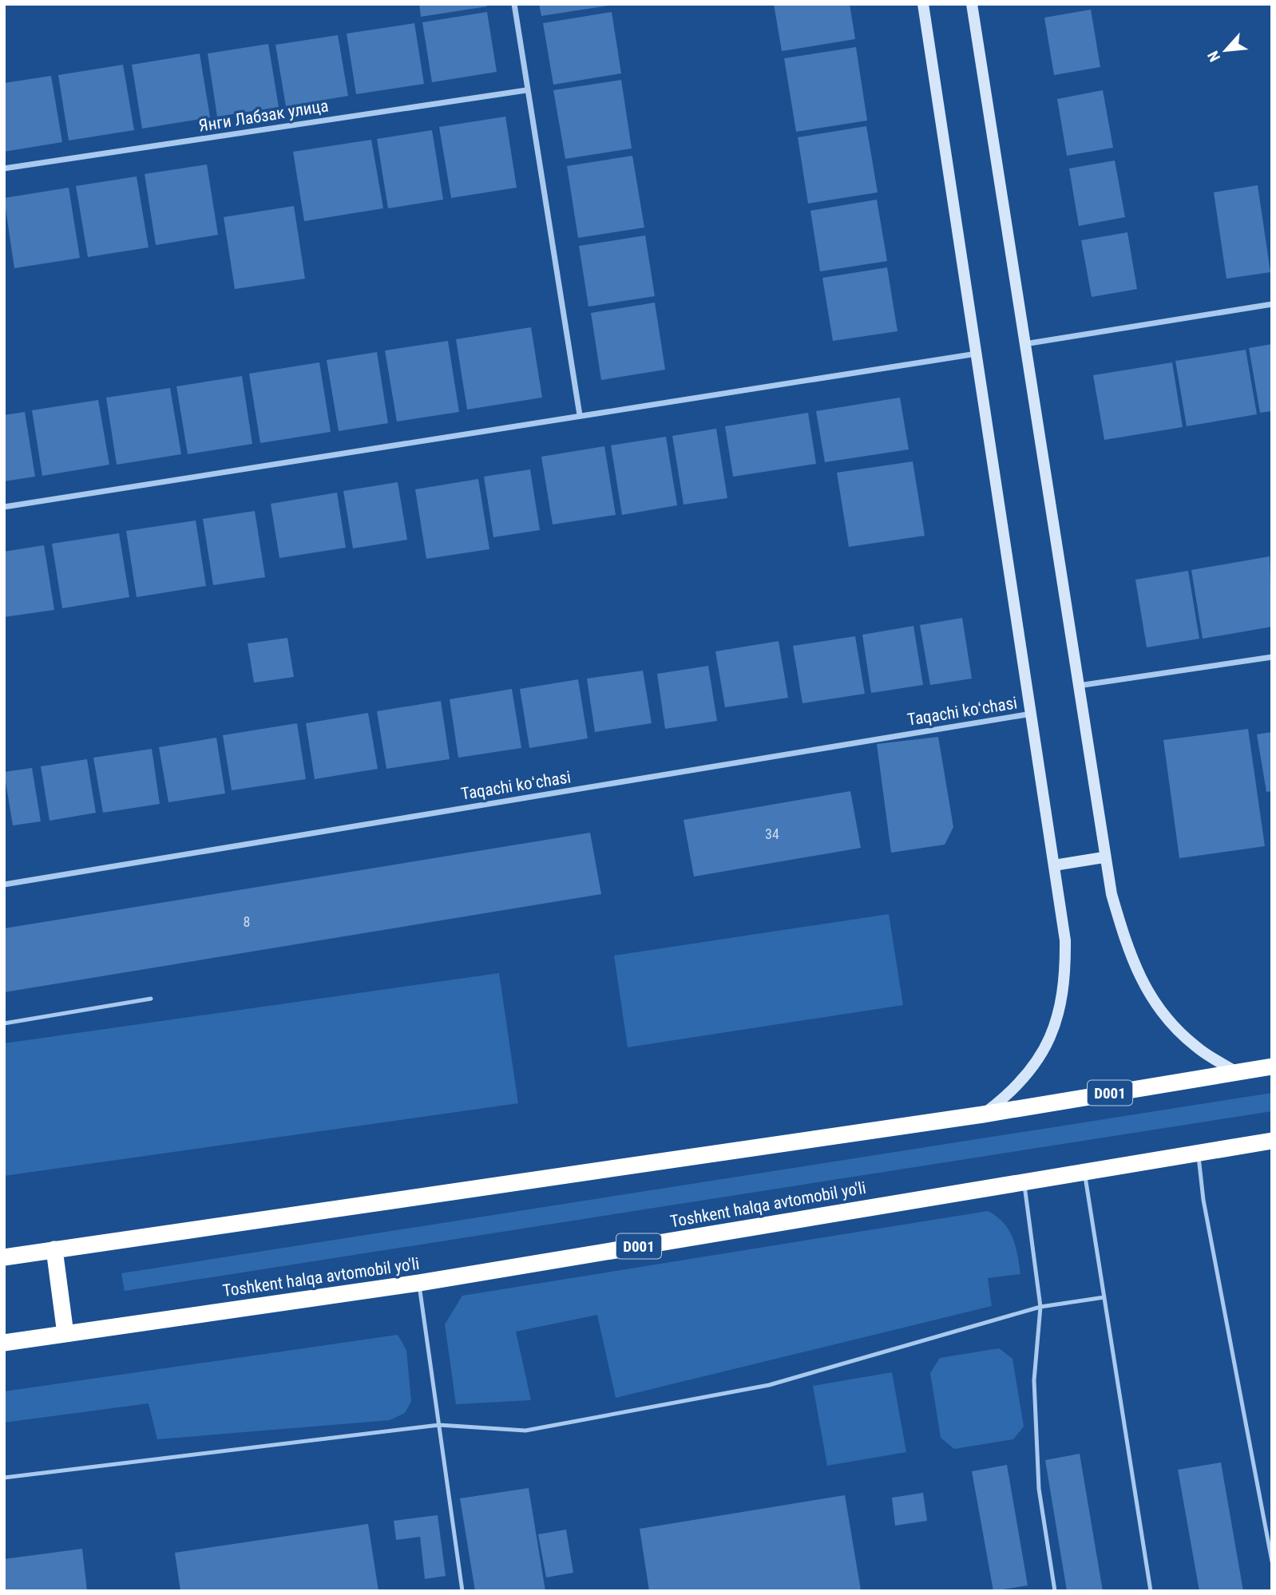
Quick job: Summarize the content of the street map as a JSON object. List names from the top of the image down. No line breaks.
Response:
{"streets":{"highway":["D001","Toshkent halqa avtomobil yo'li"],"street":["Янги Лабзак улица","Taqachi koʻchasi"]},"house_numbers":["34","8"],"north":"bottom left"}
